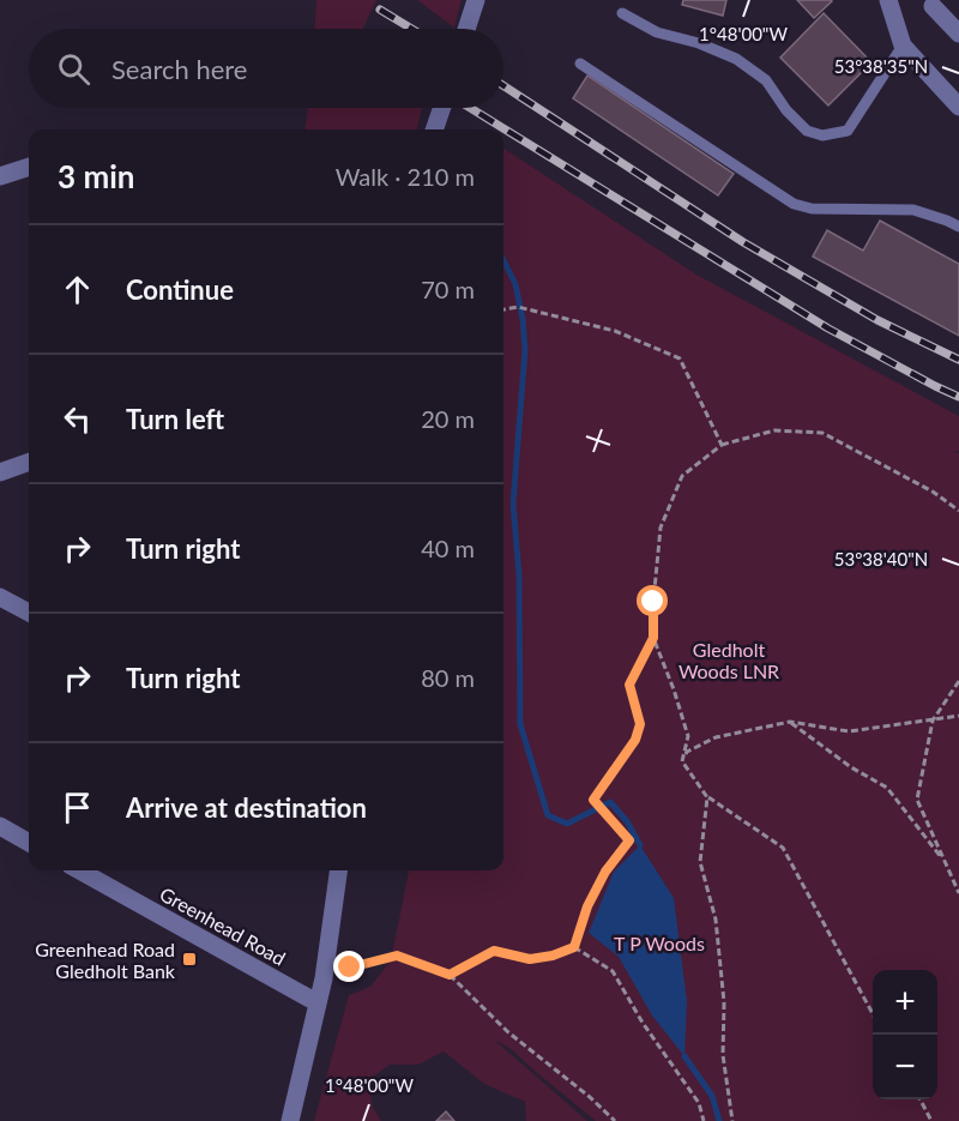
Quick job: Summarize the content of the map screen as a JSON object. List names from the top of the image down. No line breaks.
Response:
{"streets":{"street":["Greenhead Road"]},"parks":["Gledholt Woods LNR","T P Woods"],"places":{"transit":["Greenhead Road Gledholt Bank"]},"page":{"search":"Search here","heading":["3 min","Walk · 210 m"],"list":[["Continue","70 m"],["Turn left","20 m"],["Turn right","40 m"],["Turn right","80 m"],"Arrive at destination"],"map_buttons":["+","−"]},"coordinates":["1°48'00\"W","53°38'35\"N","53°38'40\"N"]}
